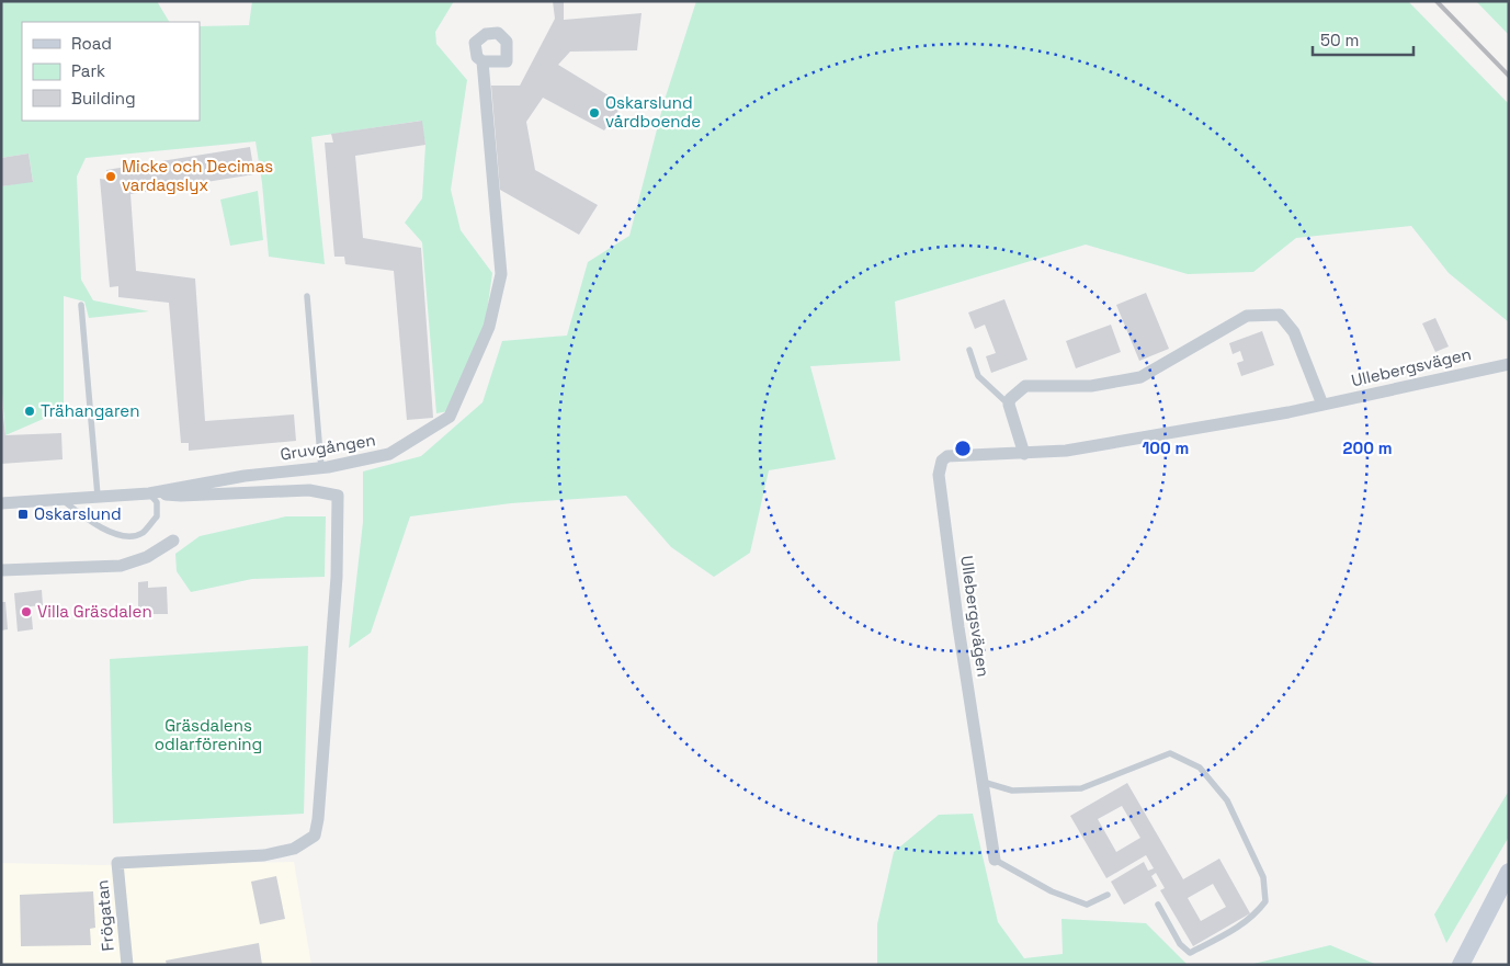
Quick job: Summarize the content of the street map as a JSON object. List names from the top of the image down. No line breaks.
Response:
{"streets":{"street":["Ullebergsvägen","Gruvgången","Frögatan"]},"crossings":[["Gruvgången","Frögatan"]],"parks":["Gräsdalens odlarförening"],"places":{"other":["Oskarslund vårdboende","Micke och Decimas vardagslyx","Trähangaren","Villa Gräsdalen"],"transit":["Oskarslund"]},"legend":["Road","Park","Building"],"scale_bar":"50 m","rings":["100 m","200 m"]}
